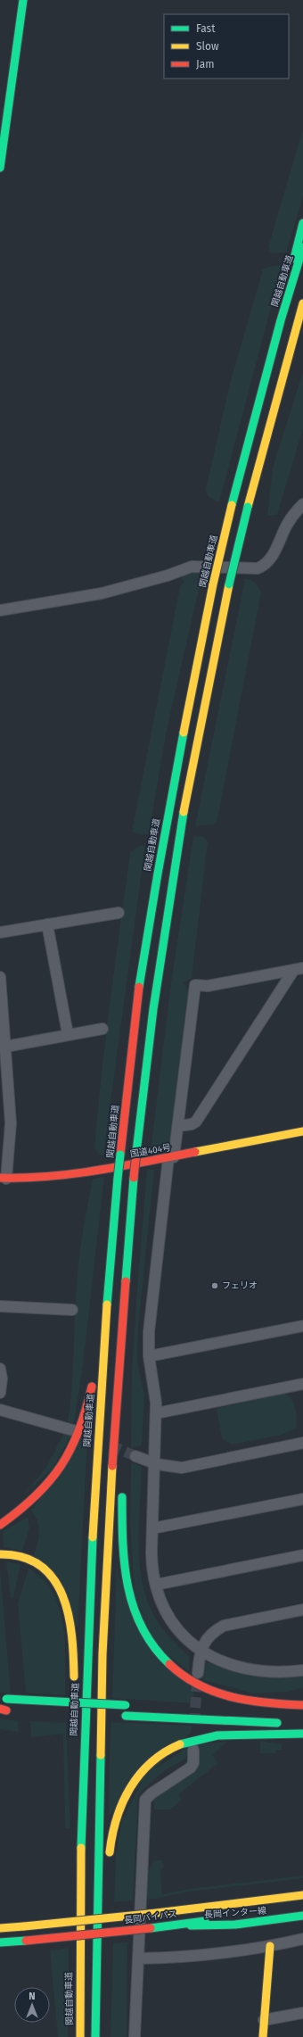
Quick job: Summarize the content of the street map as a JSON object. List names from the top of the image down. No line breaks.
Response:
{"streets":{"main road":["関越自動車道","国道404号","長岡インター線","長岡バイパス"]},"crossings":[["長岡インター線","長岡バイパス"]],"places":["フェリオ"],"legend":["Fast","Slow","Jam"],"north":"top"}
